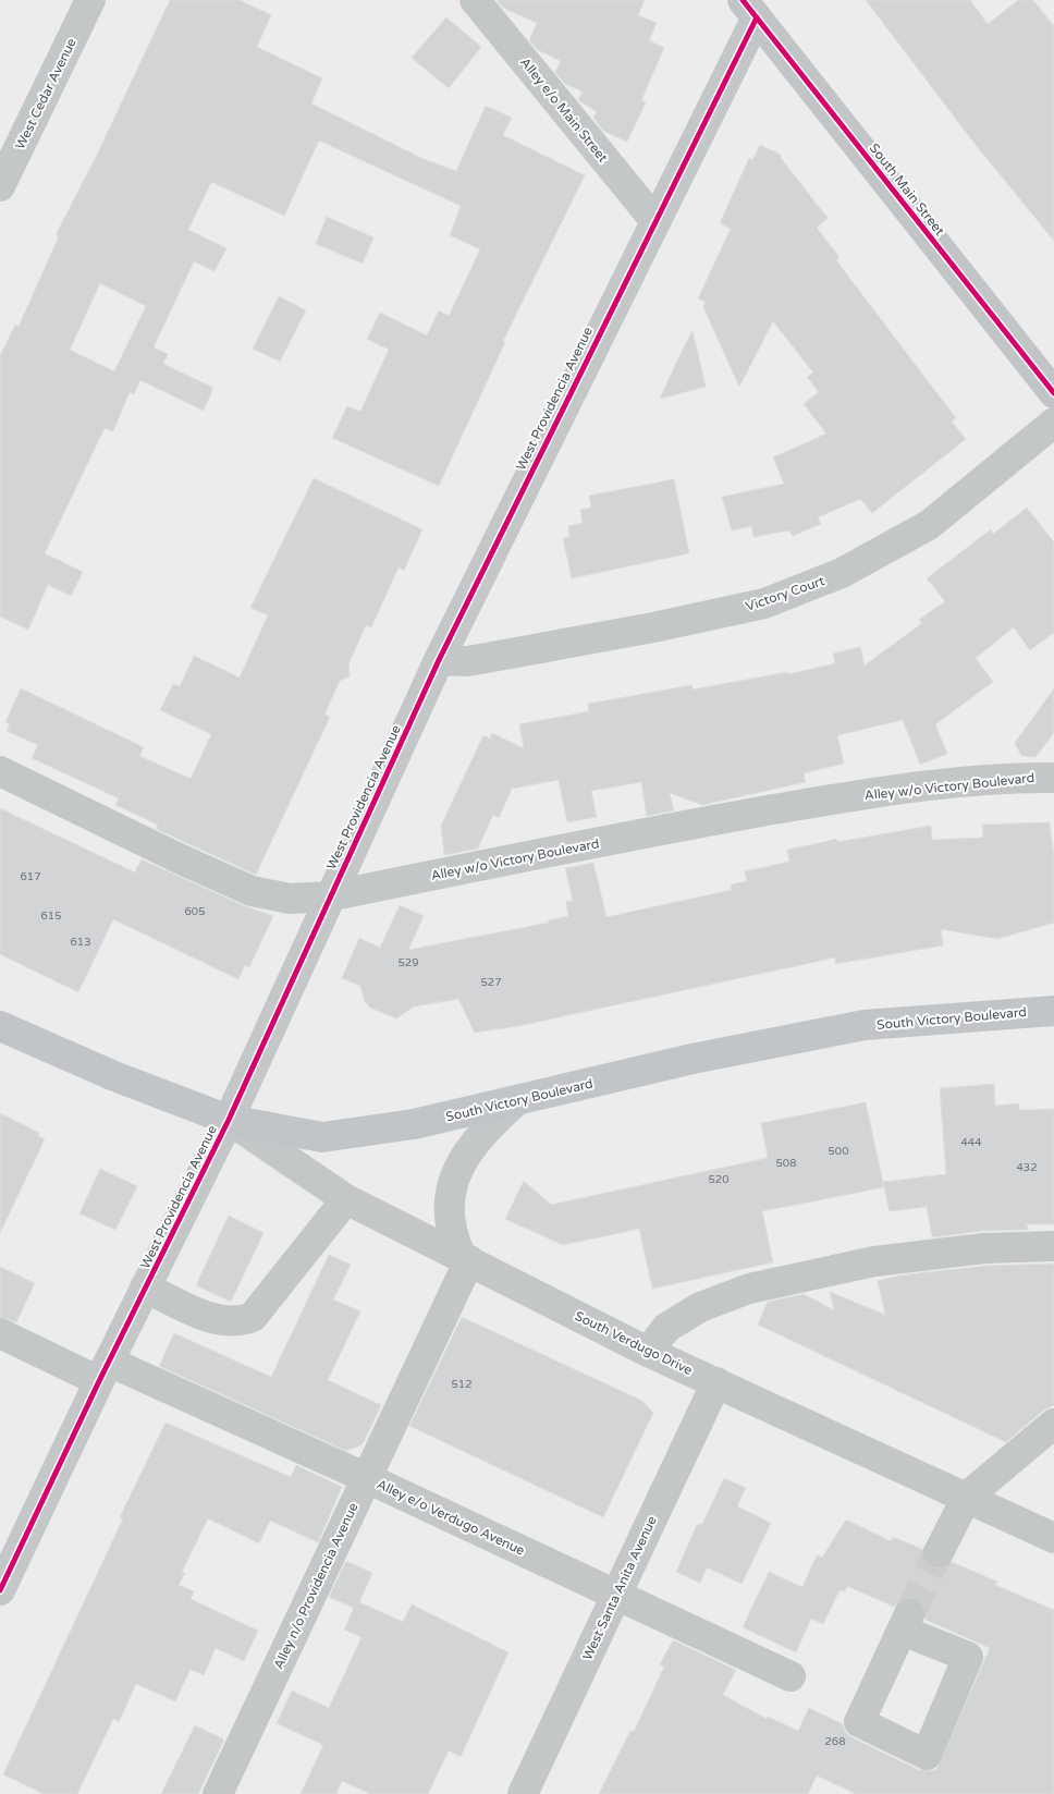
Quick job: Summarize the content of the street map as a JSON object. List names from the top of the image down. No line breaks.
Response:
{"streets":{"main road":["South Main Street","South Victory Boulevard"],"street":["West Cedar Avenue","Alley e/o Main Street","West Providencia Avenue","Victory Court","Alley w/o Victory Boulevard","South Verdugo Drive","Alley e/o Verdugo Avenue","Alley n/o Providencia Avenue","West Santa Anita Avenue"]},"crossings":[["Alley e/o Main Street","West Providencia Avenue"],["South Main Street","West Providencia Avenue"],["West Providencia Avenue","Victory Court"],["West Providencia Avenue","Alley w/o Victory Boulevard"],["West Providencia Avenue","South Victory Boulevard"],["West Providencia Avenue","South Verdugo Drive"],["West Providencia Avenue","Alley e/o Verdugo Avenue"],["South Victory Boulevard","South Verdugo Drive"],["South Verdugo Drive","Alley n/o Providencia Avenue"],["South Verdugo Drive","West Santa Anita Avenue"],["Alley e/o Verdugo Avenue","Alley n/o Providencia Avenue"],["Alley e/o Verdugo Avenue","West Santa Anita Avenue"]],"house_numbers":["617","605","615","613","529","527","444","500","508","432","520","512","268"]}
